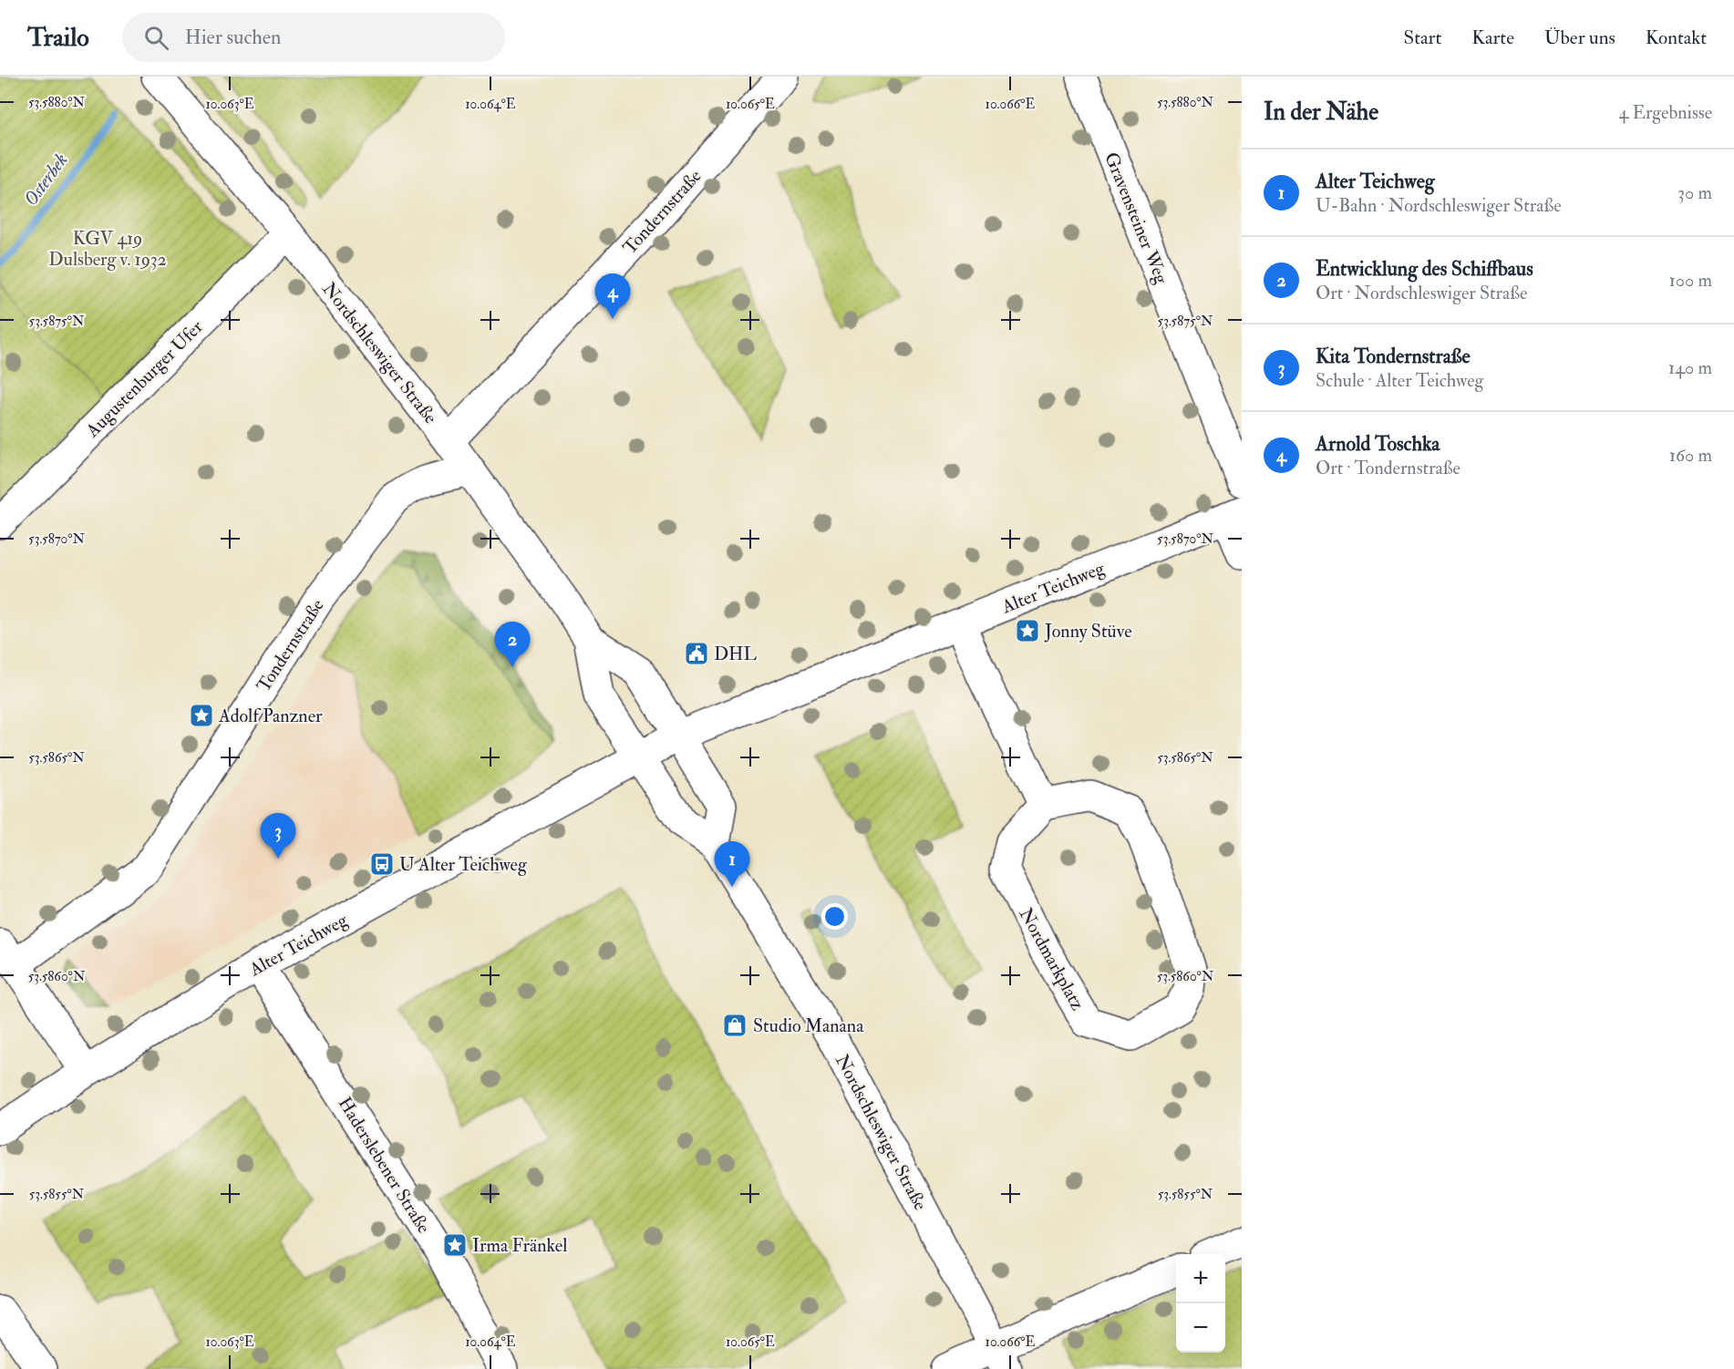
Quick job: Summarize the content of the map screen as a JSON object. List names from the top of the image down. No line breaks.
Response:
{"streets":{"street":["Tondernstraße","Gravensteiner Weg","Nordschleswiger Straße","Augustenburger Ufer","Alter Teichweg","Nordmarkplatz","Haderslebener Straße"]},"crossings":[["Tondernstraße","Nordschleswiger Straße"],["Nordschleswiger Straße","Augustenburger Ufer"],["Nordschleswiger Straße","Alter Teichweg"],["Alter Teichweg","Haderslebener Straße"]],"water":["Osterbek"],"parks":["KGV 419 Dulsberg v. 1932"],"places":{"place":["Jonny Stüve","Adolf Panzner","Irma Fränkel"],"public building":["DHL"],"bus stop":["U Alter Teichweg"],"shop":["Studio Manana"]},"page":{"header":"Trailo","search":"Hier suchen","nav":["Start","Karte","Über uns","Kontakt"],"heading":["In der Nähe","4 Ergebnisse"],"list":[{"mark":"1","name":"Alter Teichweg","note":"U-Bahn · Nordschleswiger Straße","value":"30 m"},{"mark":"2","name":"Entwicklung des Schiffbaus","note":"Ort · Nordschleswiger Straße","value":"100 m"},{"mark":"3","name":"Kita Tondernstraße","note":"Schule · Alter Teichweg","value":"140 m"},{"mark":"4","name":"Arnold Toschka","note":"Ort · Tondernstraße","value":"160 m"}],"pins":["4","2","3","1"],"map_buttons":["+","−"]},"coordinates":["53.5880°N","10.063°E","10.064°E","10.065°E","10.066°E","53.5875°N","53.5870°N","53.5865°N","53.5860°N","53.5855°N"]}
